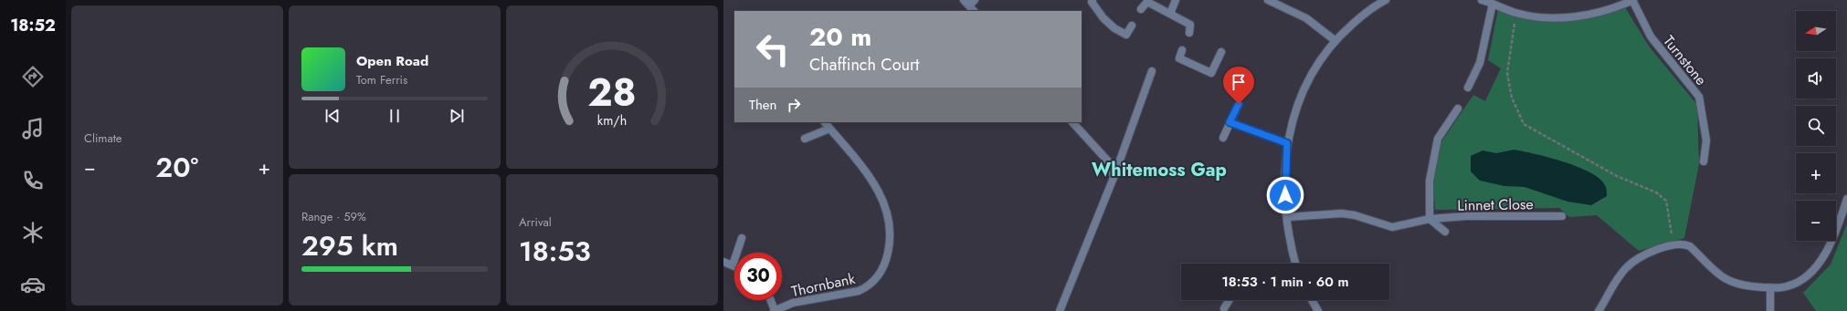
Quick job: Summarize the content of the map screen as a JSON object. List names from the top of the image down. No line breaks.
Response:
{"streets":{"street":["Turnstone","Linnet Close","Thornbank"]},"districts":["Whitemoss Gap"],"north":"left","page":{"tabs":"18:52","tile":["Climate",["Range · 59%","295 km"],["Arrival","18:53"]],"map_buttons":["+","−"],"turn":["20 m","Chaffinch Court"],"song":["Open Road","Tom Ferris"],"then":"Then","heat":["−","20°","+"],"limit":"30","trip":"18:53 · 1 min · 60 m","gauge":["28","km/h"]}}
